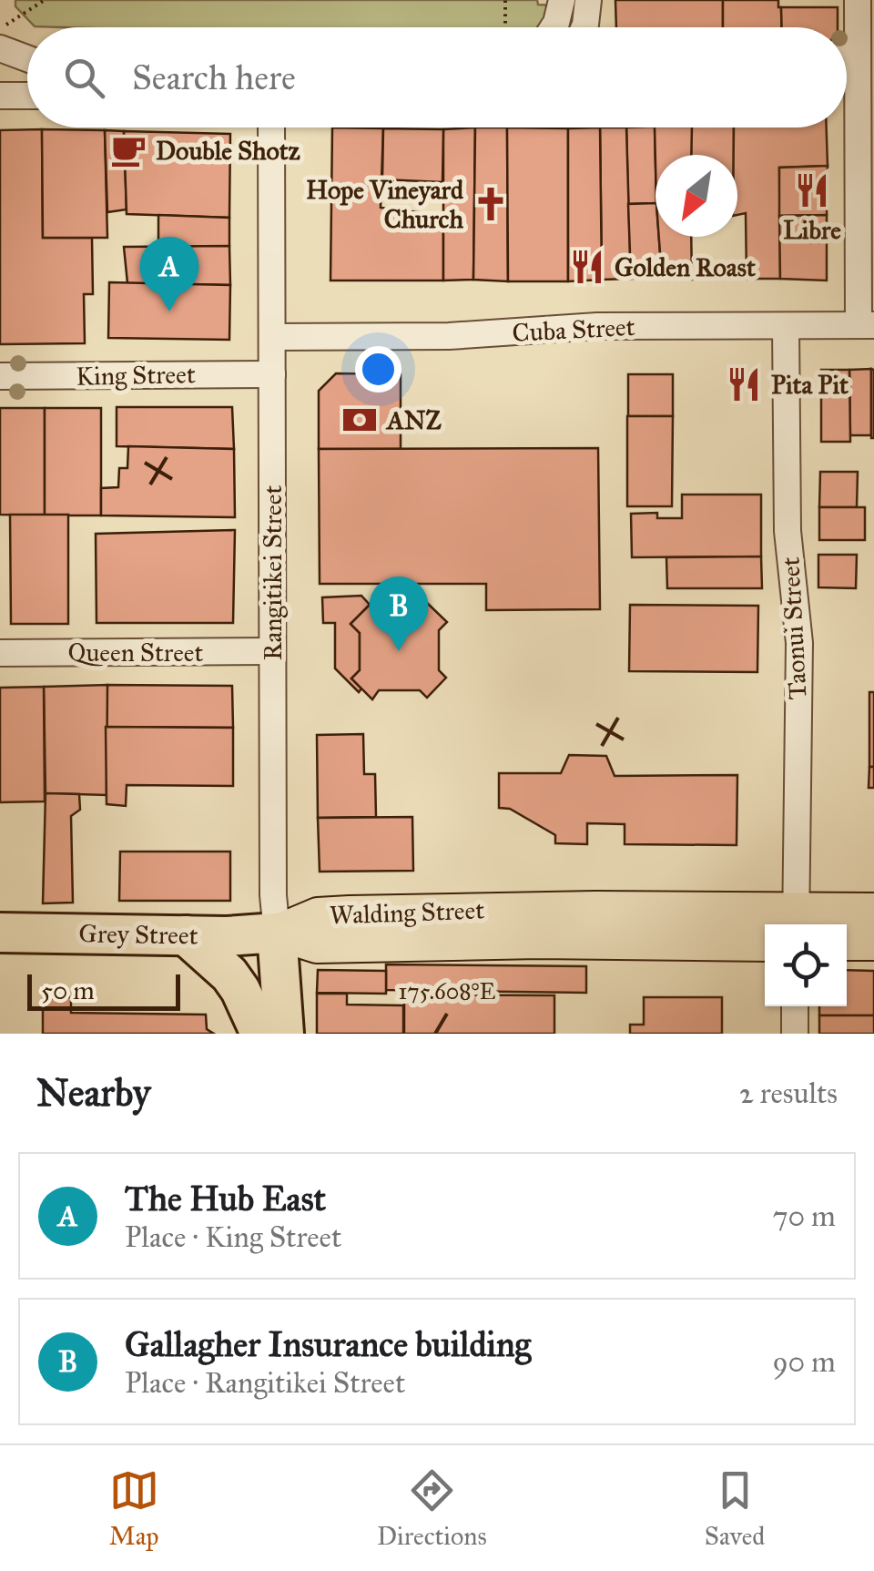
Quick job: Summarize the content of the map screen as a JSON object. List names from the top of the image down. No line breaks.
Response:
{"streets":{"highway":["Rangitikei Street","Grey Street"],"main road":["Walding Street"],"street":["Cuba Street","King Street","Taonui Street","Queen Street"]},"crossings":[["Cuba Street","Rangitikei Street"],["Cuba Street","Taonui Street"],["King Street","Rangitikei Street"],["Rangitikei Street","Queen Street"],["Rangitikei Street","Walding Street"],["Rangitikei Street","Grey Street"],["Taonui Street","Walding Street"],["Walding Street","Grey Street"]],"places":{"cafe":["Double Shotz"],"restaurant":["Libre","Golden Roast","Pita Pit"],"church":["Hope Vineyard Church"],"bank":["ANZ"]},"scale_bar":"50 m","north":"bottom left","page":{"search":"Search here","pins":["A","B"],"scale":"50 m","heading":["Nearby","2 results"],"list":[{"mark":"A","name":"The Hub East","note":"Place · King Street","value":"70 m"},{"mark":"B","name":"Gallagher Insurance building","note":"Place · Rangitikei Street","value":"90 m"}],"nav":["Map","Directions","Saved"]},"coordinates":["175.608°E"]}
